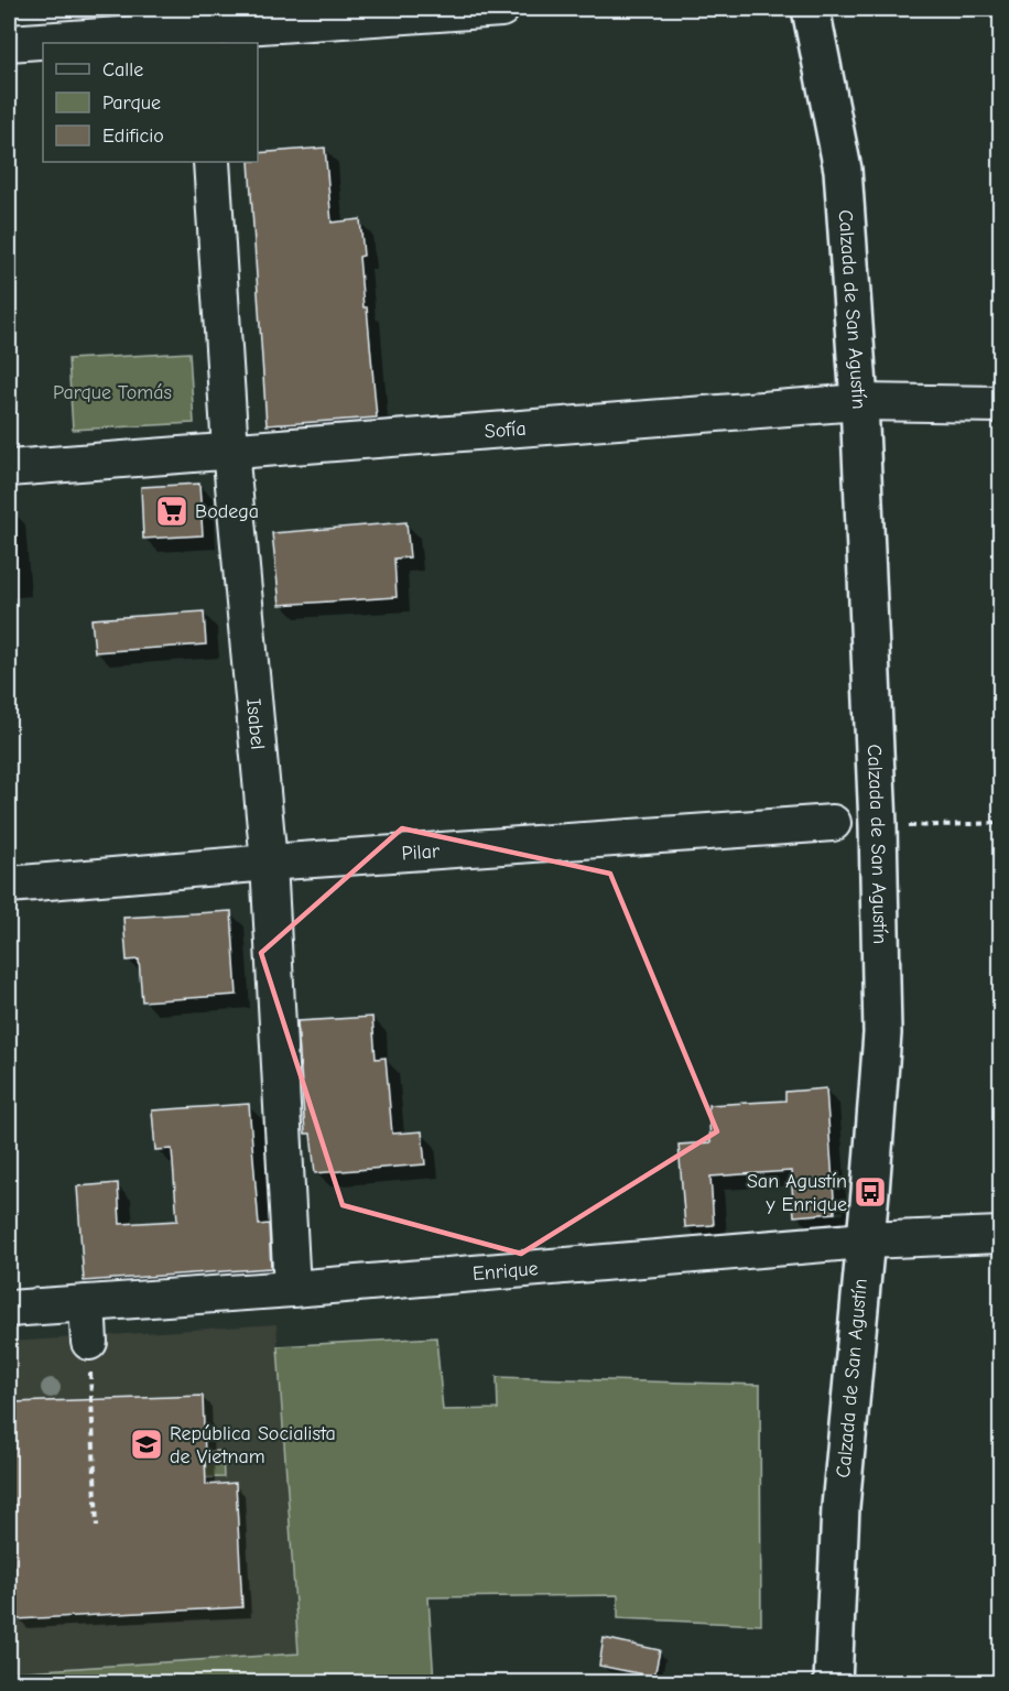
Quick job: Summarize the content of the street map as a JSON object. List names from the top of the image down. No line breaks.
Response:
{"streets":{"main road":["Calzada de San Agustín"],"street":["Sofía","Isabel","Pilar","Enrique"]},"crossings":[["Calzada de San Agustín","Sofía"],["Calzada de San Agustín","Enrique"],["Sofía","Isabel"],["Isabel","Pilar"],["Isabel","Enrique"]],"parks":["Parque Tomás"],"places":{"supermarket":["Bodega"],"bus stop":["San Agustín y Enrique"],"school or university":["República Socialista de Vietnam"]},"legend":["Calle","Parque","Edificio"]}
